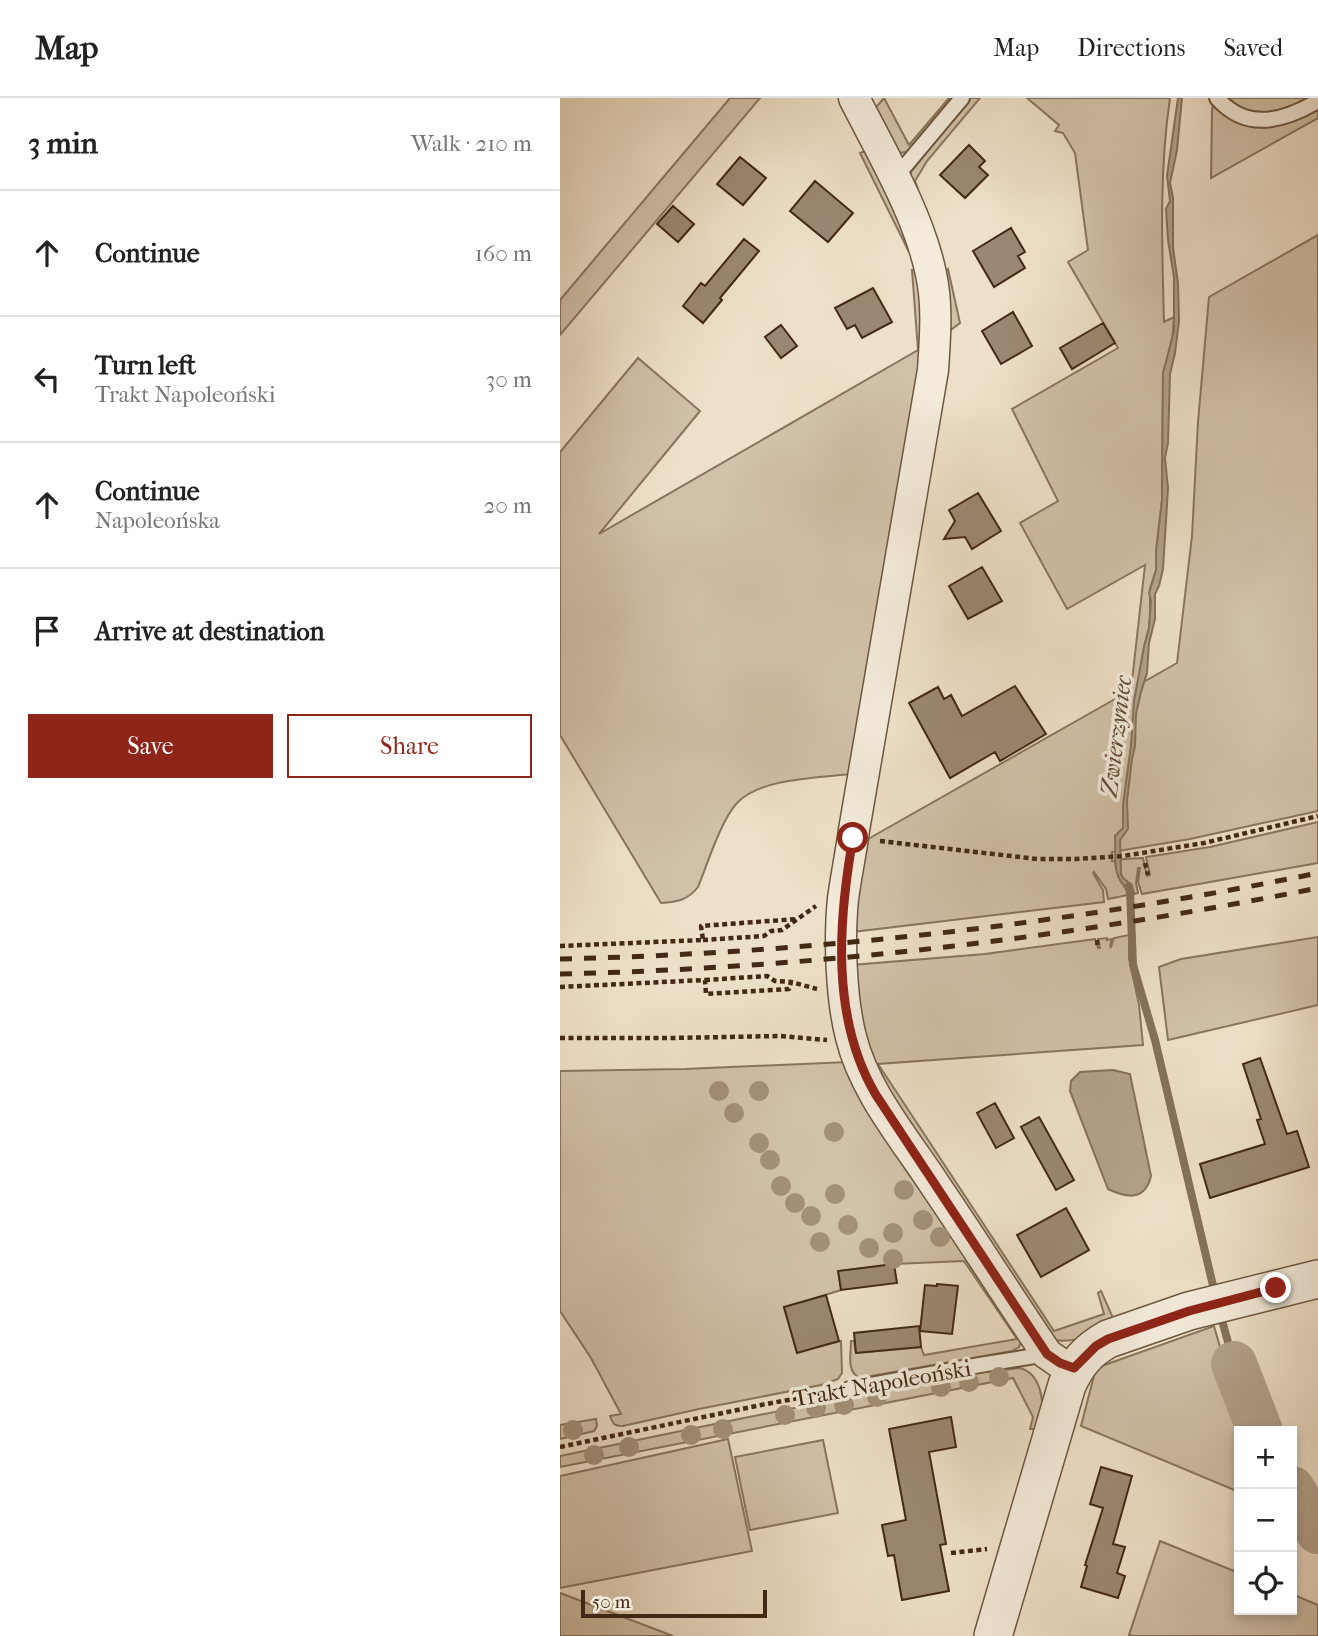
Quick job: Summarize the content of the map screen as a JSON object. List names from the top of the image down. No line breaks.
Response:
{"streets":{"lane":["Trakt Napoleoński"]},"water":["Zwierzyniec"],"scale_bar":"50 m","page":{"header":"Map","nav":["Map","Directions","Saved"],"heading":["3 min","Walk · 210 m"],"list":[["Continue","160 m"],["Turn left","Trakt Napoleoński","30 m"],["Continue","Napoleońska","20 m"],"Arrive at destination"],"buttons":["Save","Share"],"map_buttons":["+","−"],"scale":"50 m"}}
